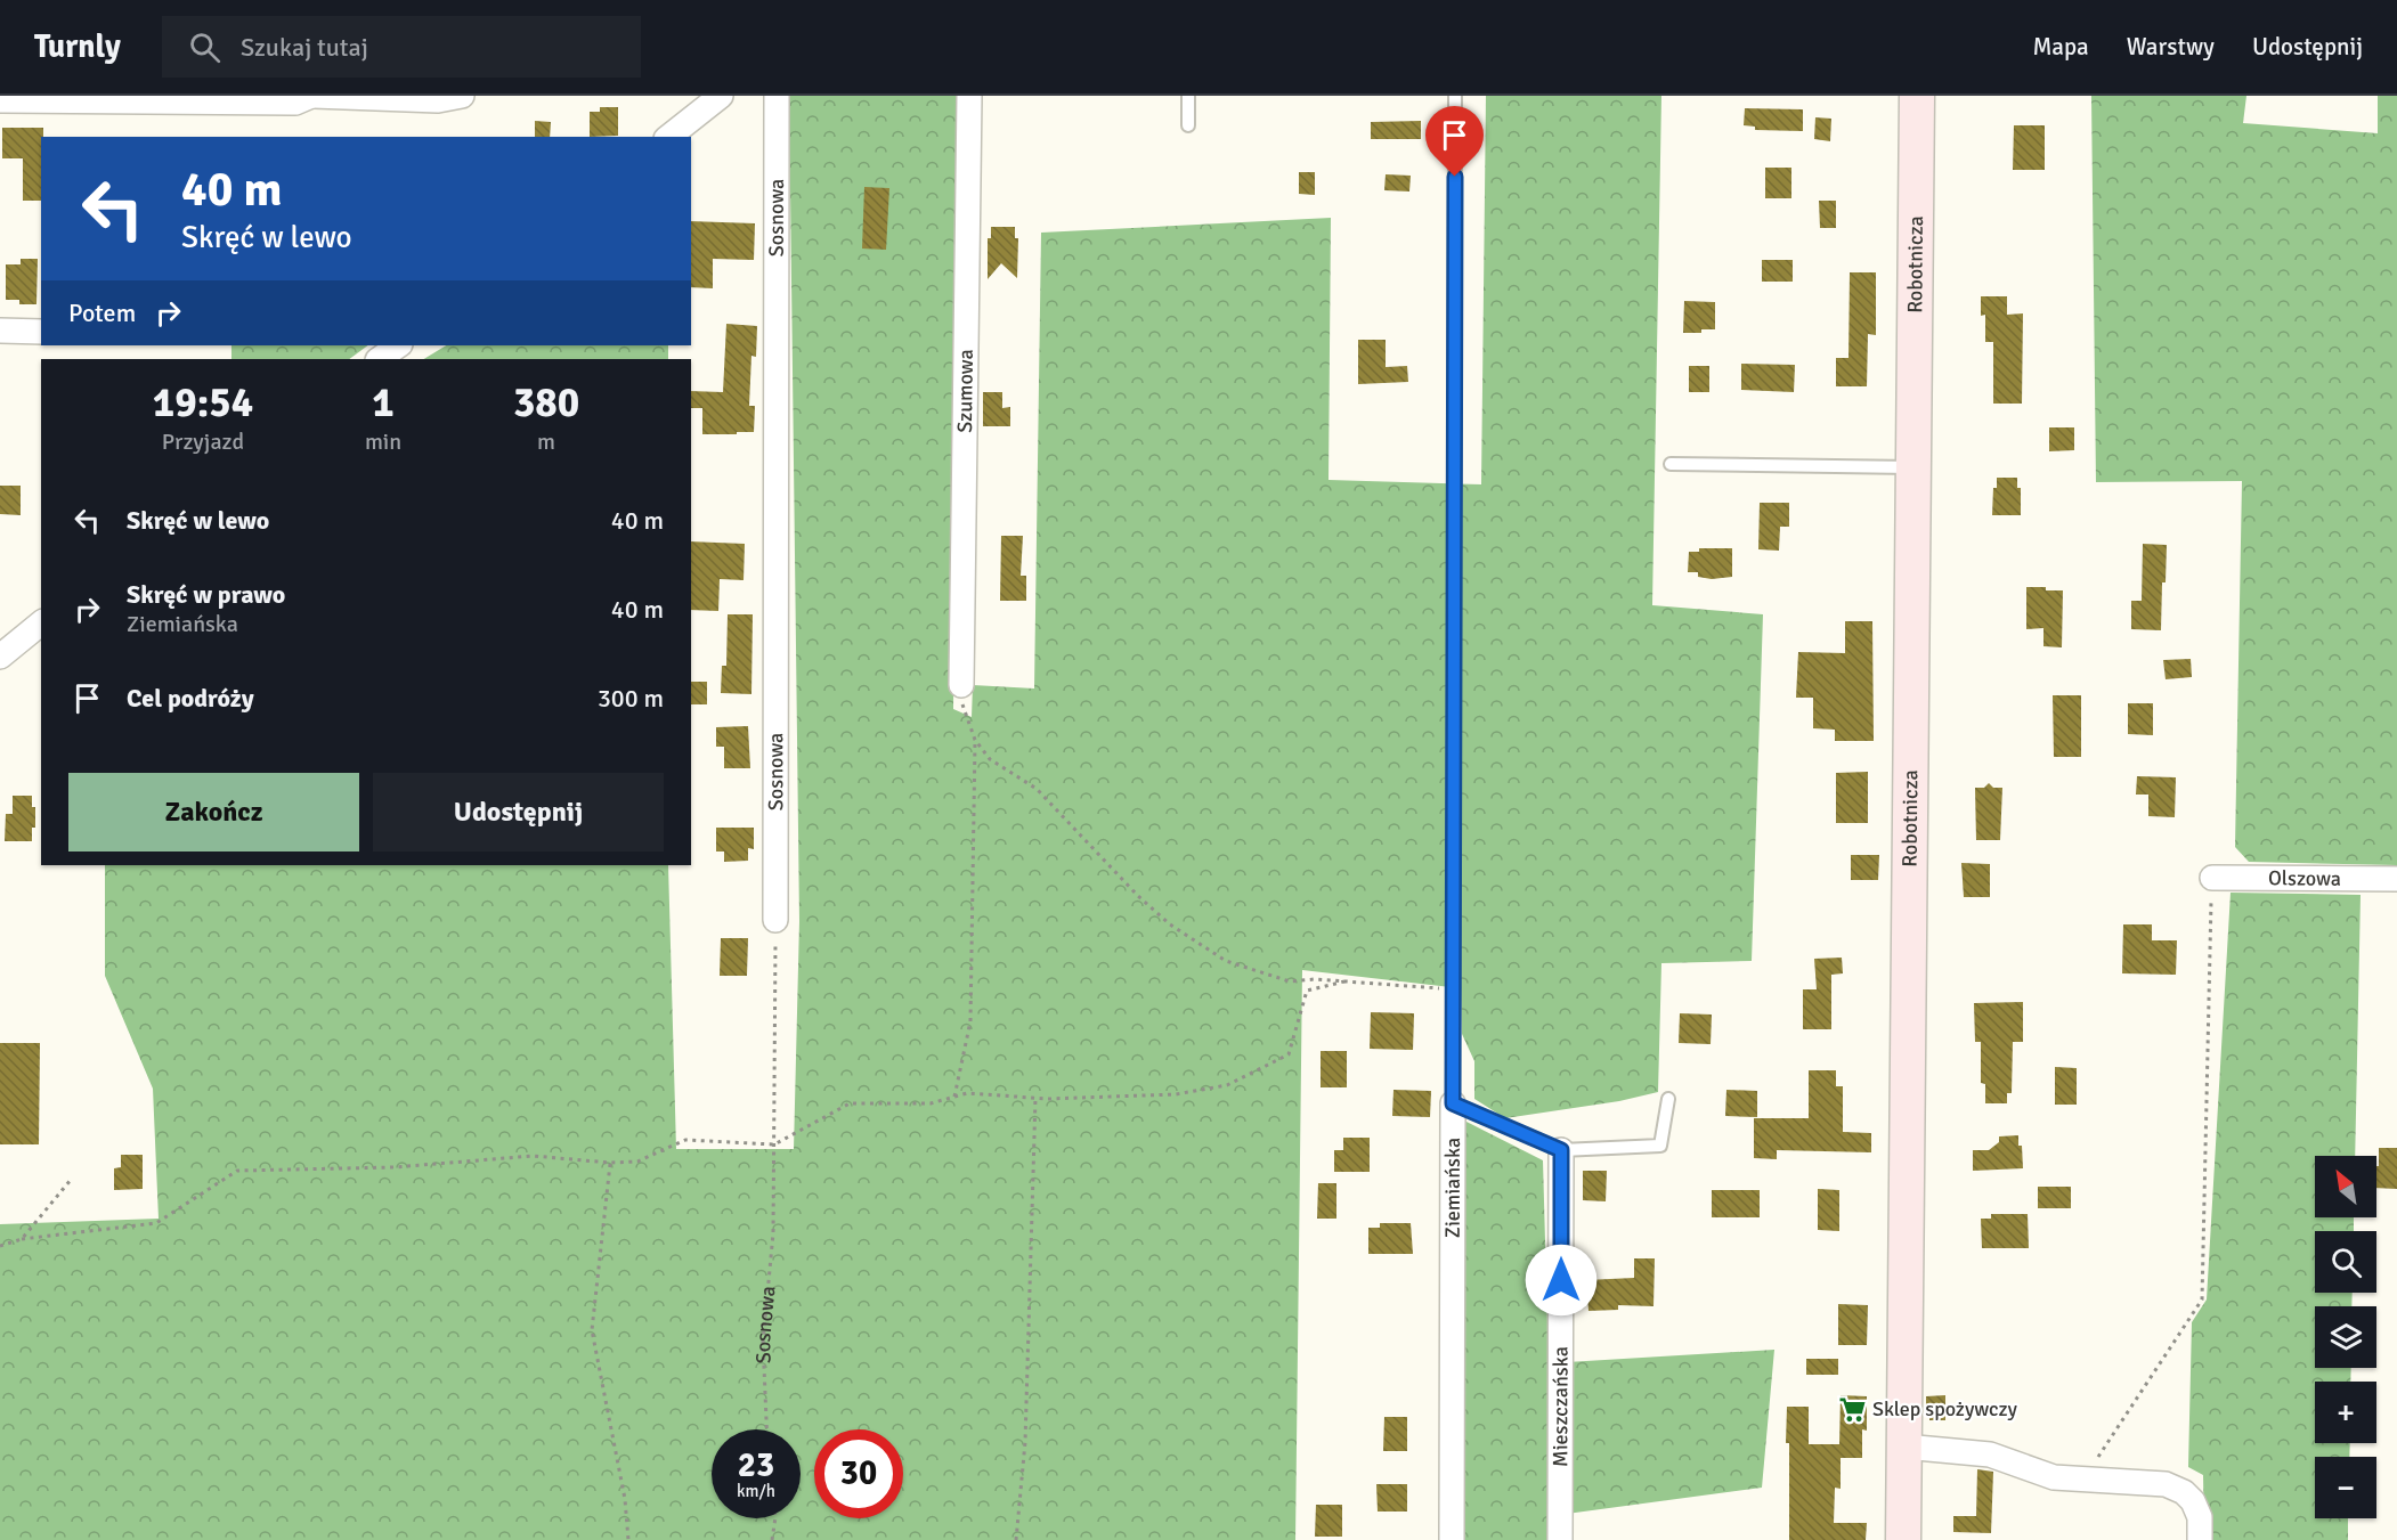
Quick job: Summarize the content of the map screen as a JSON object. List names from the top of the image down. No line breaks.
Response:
{"streets":{"street":["Sosnowa","Robotnicza","Szumowa","Olszowa","Ziemiańska","Mieszczańska"]},"places":{"supermarket":["Sklep spożywczy"]},"north":"top left","page":{"header":"Turnly","search":"Szukaj tutaj","nav":["Mapa","Warstwy","Udostępnij"],"turn":["40 m","Skręć w lewo"],"then":"Potem","eta":["19:54","Przyjazd","1","min","380","m"],"list":[{"name":"Skręć w lewo","value":"40 m"},{"name":"Skręć w prawo","note":"Ziemiańska","value":"40 m"},{"name":"Cel podróży","value":"300 m"}],"buttons":["Zakończ","Udostępnij"],"map_buttons":["+","−"],"speed":"23 km/h","limit":"30"}}
